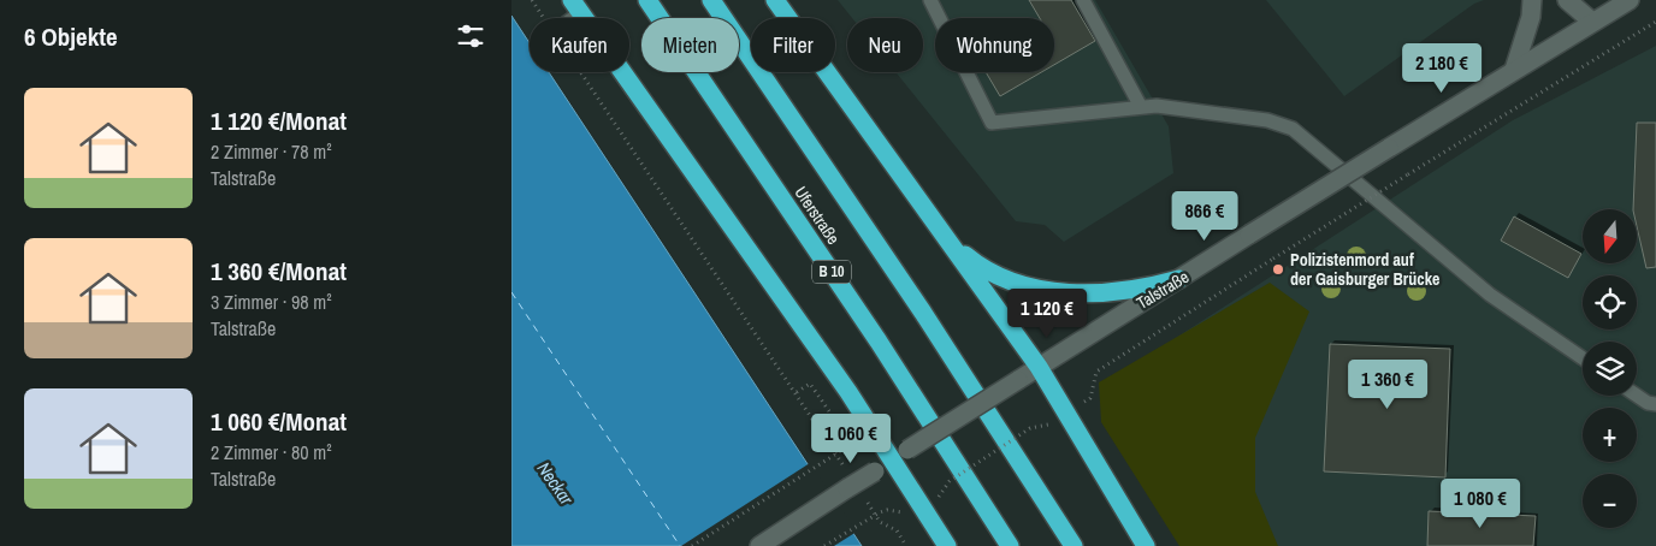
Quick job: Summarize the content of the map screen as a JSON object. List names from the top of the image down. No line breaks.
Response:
{"streets":{"highway":["Uferstraße","B 10"],"main road":["Talstraße"]},"water":["Neckar"],"places":["Polizistenmord auf der Gaisburger Brücke"],"north":"bottom","page":{"heading":"6 Objekte","chip":["Kaufen","Mieten","Filter","Neu","Wohnung"],"price":["2 180 €","866 €","1 120 €","1 360 €","1 060 €","1 080 €"],"list":[{"name":"1 120 €/Monat","note":"2 Zimmer · 78 m² · Talstraße"},{"name":"1 360 €/Monat","note":"3 Zimmer · 98 m² · Talstraße"},{"name":"1 060 €/Monat","note":"2 Zimmer · 80 m² · Talstraße"}],"map_buttons":["+","−"]}}
